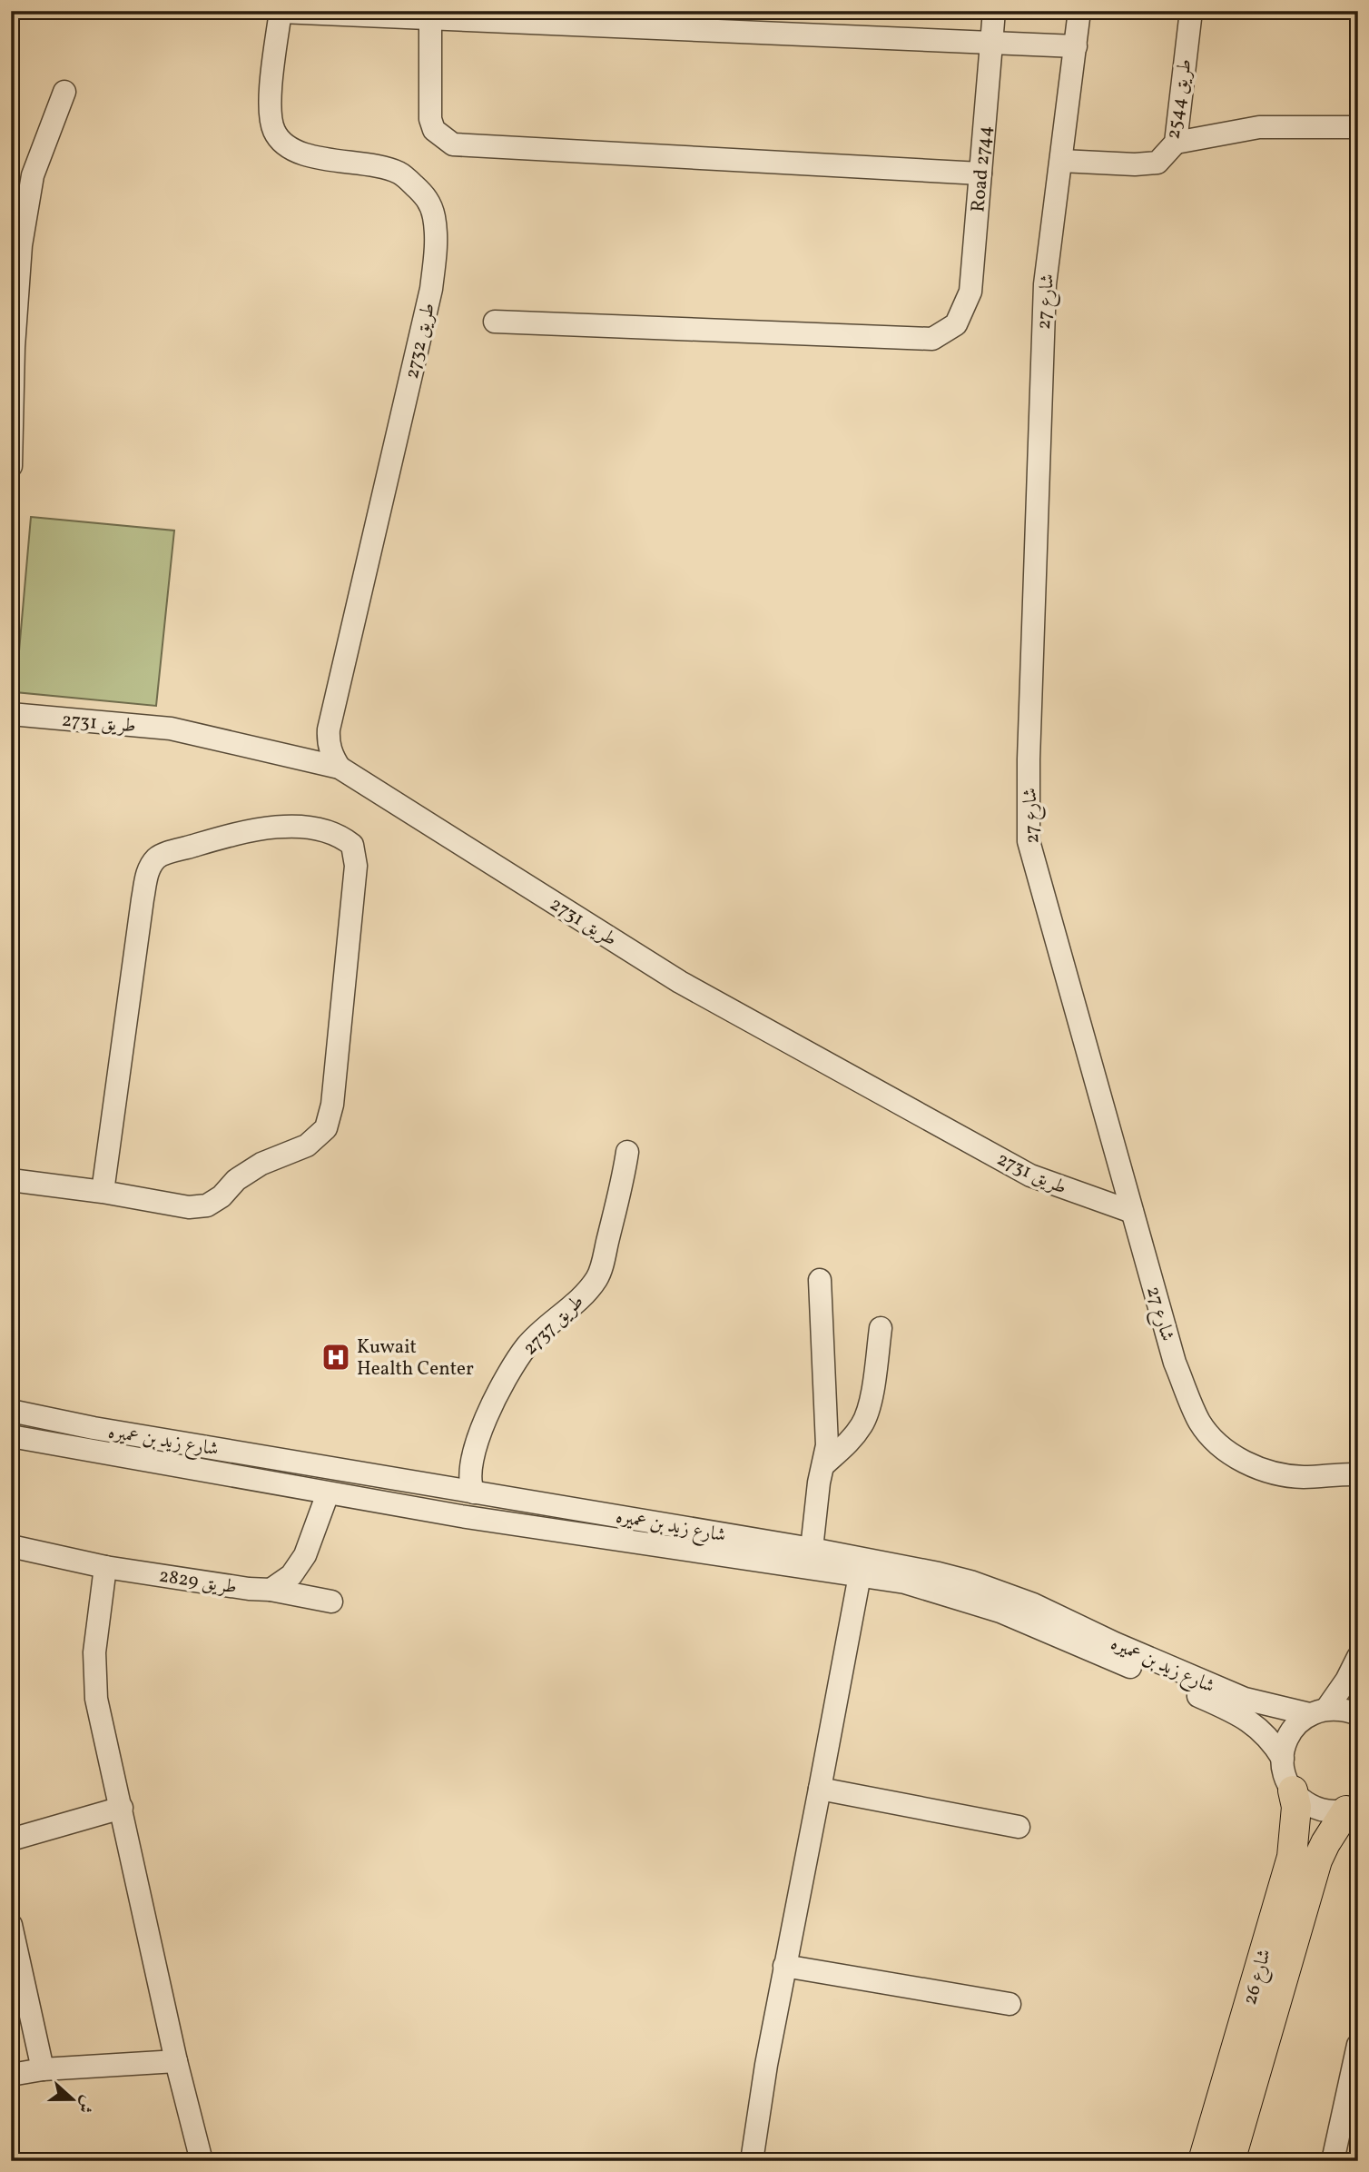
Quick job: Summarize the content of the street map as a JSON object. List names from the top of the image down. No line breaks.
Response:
{"streets":{"main road":["شارع 26"],"street":["طريق 2544","Road 2744","شارع 27","طريق 2732","طريق 2731","طريق 2737","شارع زيد بن عميره","طريق 2829"]},"crossings":[["طريق 2544","شارع 27"],["شارع 27","طريق 2731"],["طريق 2732","طريق 2731"],["طريق 2737","شارع زيد بن عميره"],["شارع زيد بن عميره","شارع 26"]],"places":{"hospital":["Kuwait Health Center"]},"north":"right"}
